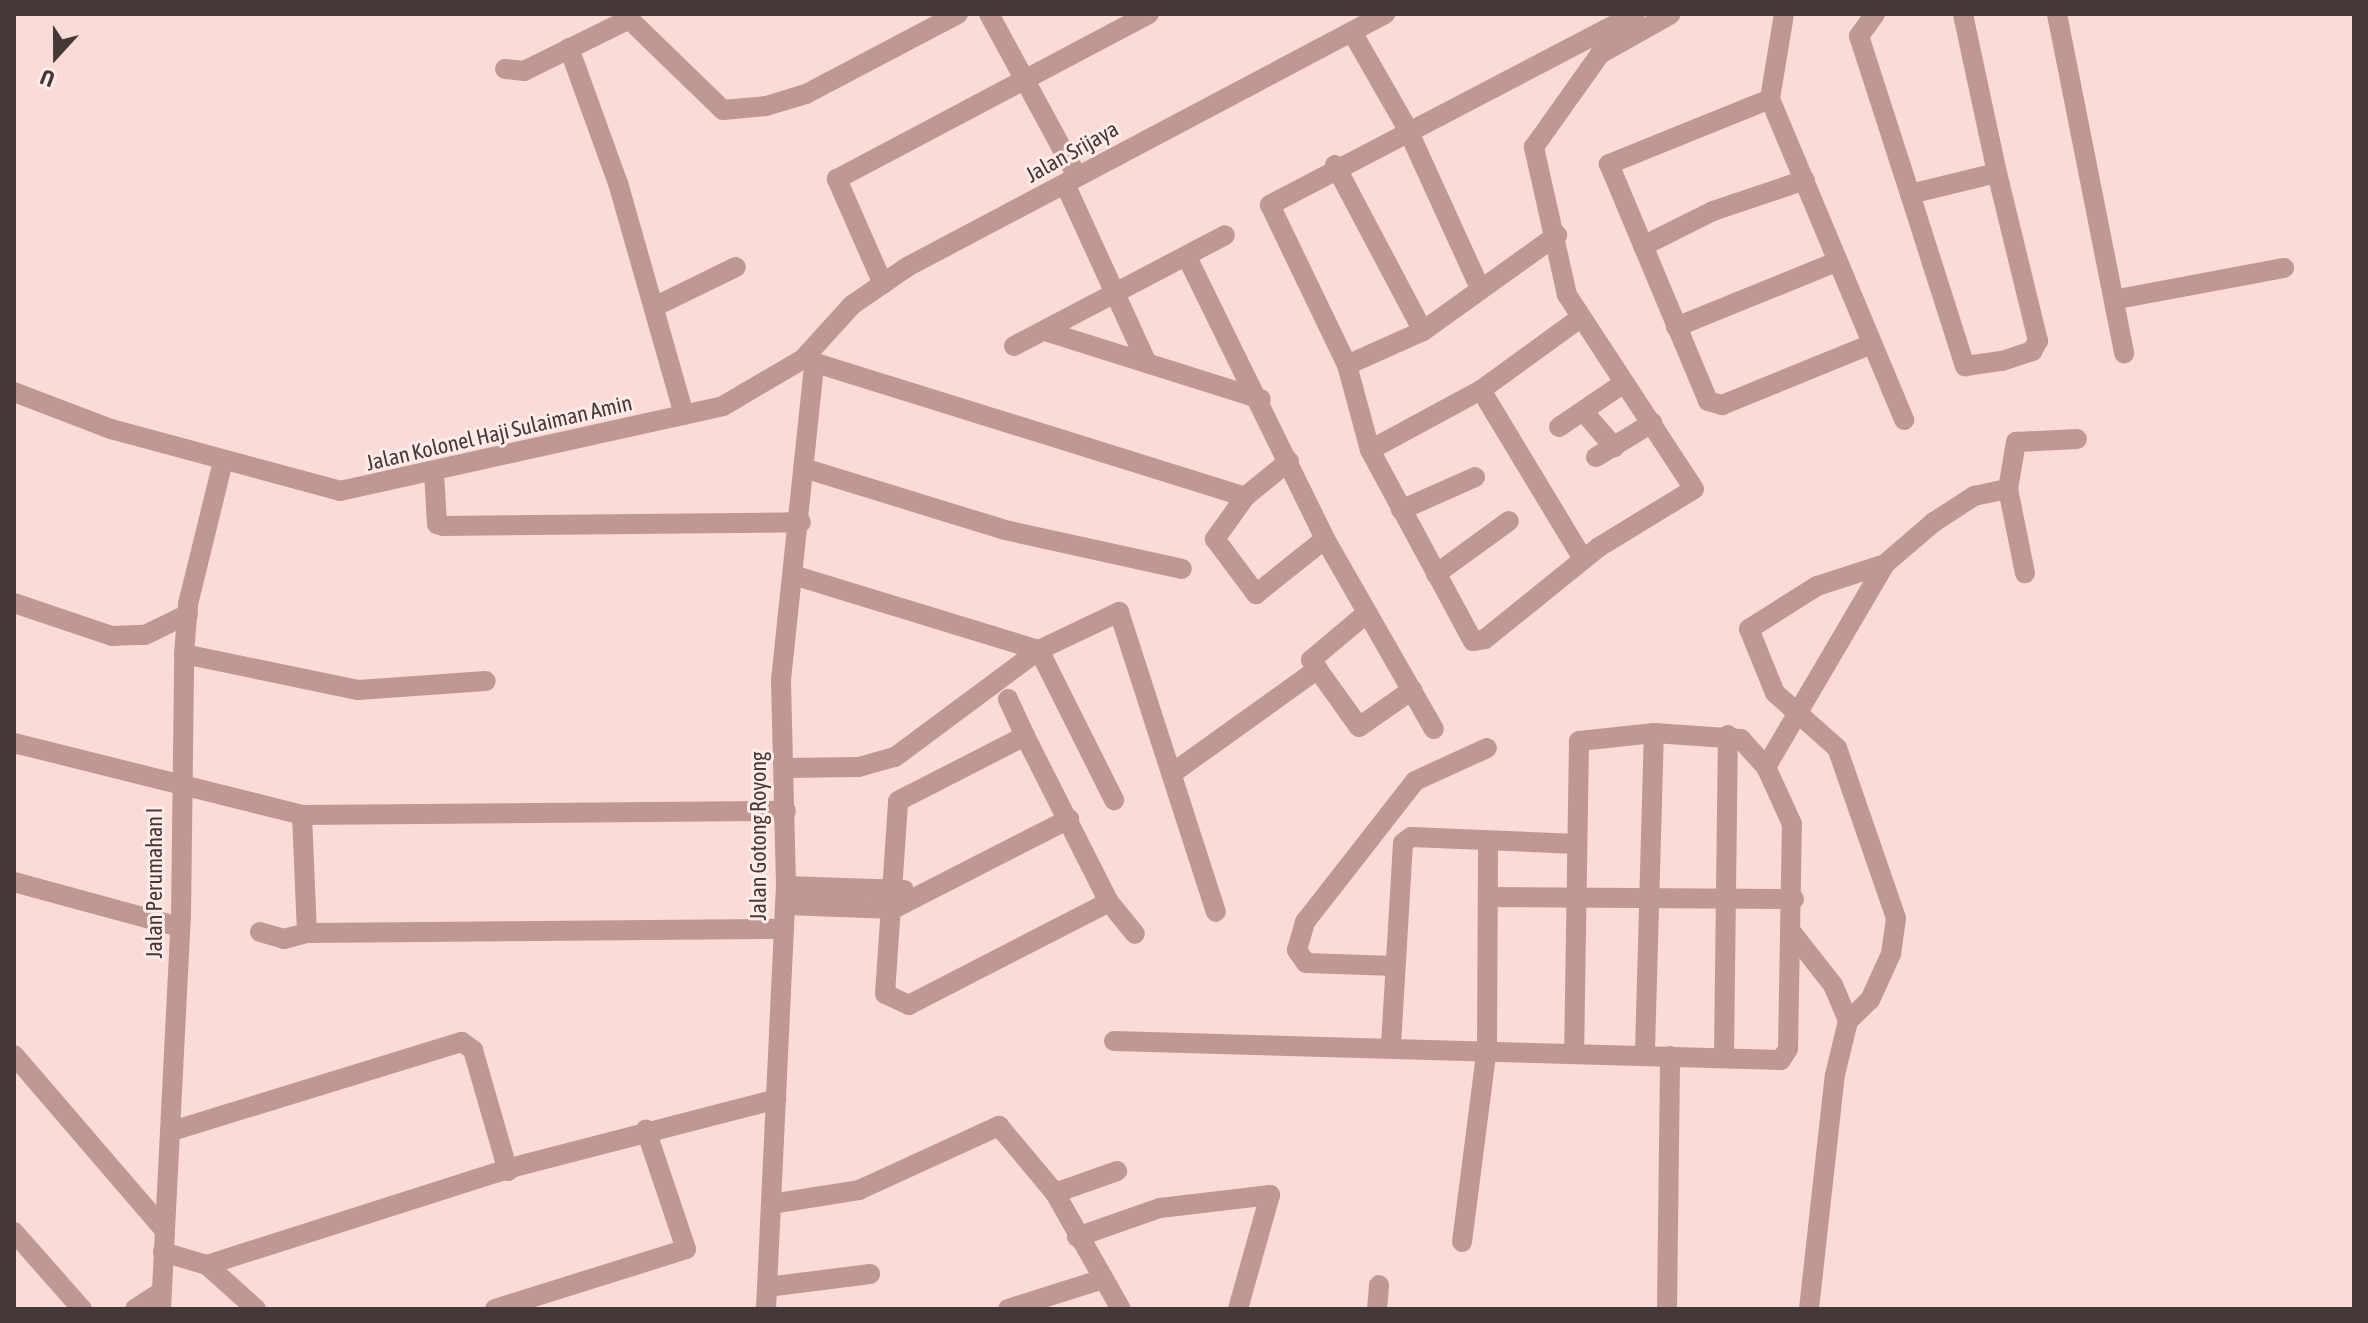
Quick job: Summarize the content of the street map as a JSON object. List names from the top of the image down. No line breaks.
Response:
{"streets":{"street":["Jalan Srijaya","Jalan Kolonel Haji Sulaiman Amin","Jalan Gotong Royong","Jalan Perumahan I"]},"crossings":[["Jalan Srijaya","Jalan Kolonel Haji Sulaiman Amin"],["Jalan Srijaya","Jalan Gotong Royong"],["Jalan Kolonel Haji Sulaiman Amin","Jalan Gotong Royong"],["Jalan Kolonel Haji Sulaiman Amin","Jalan Perumahan I"]],"north":"bottom"}
